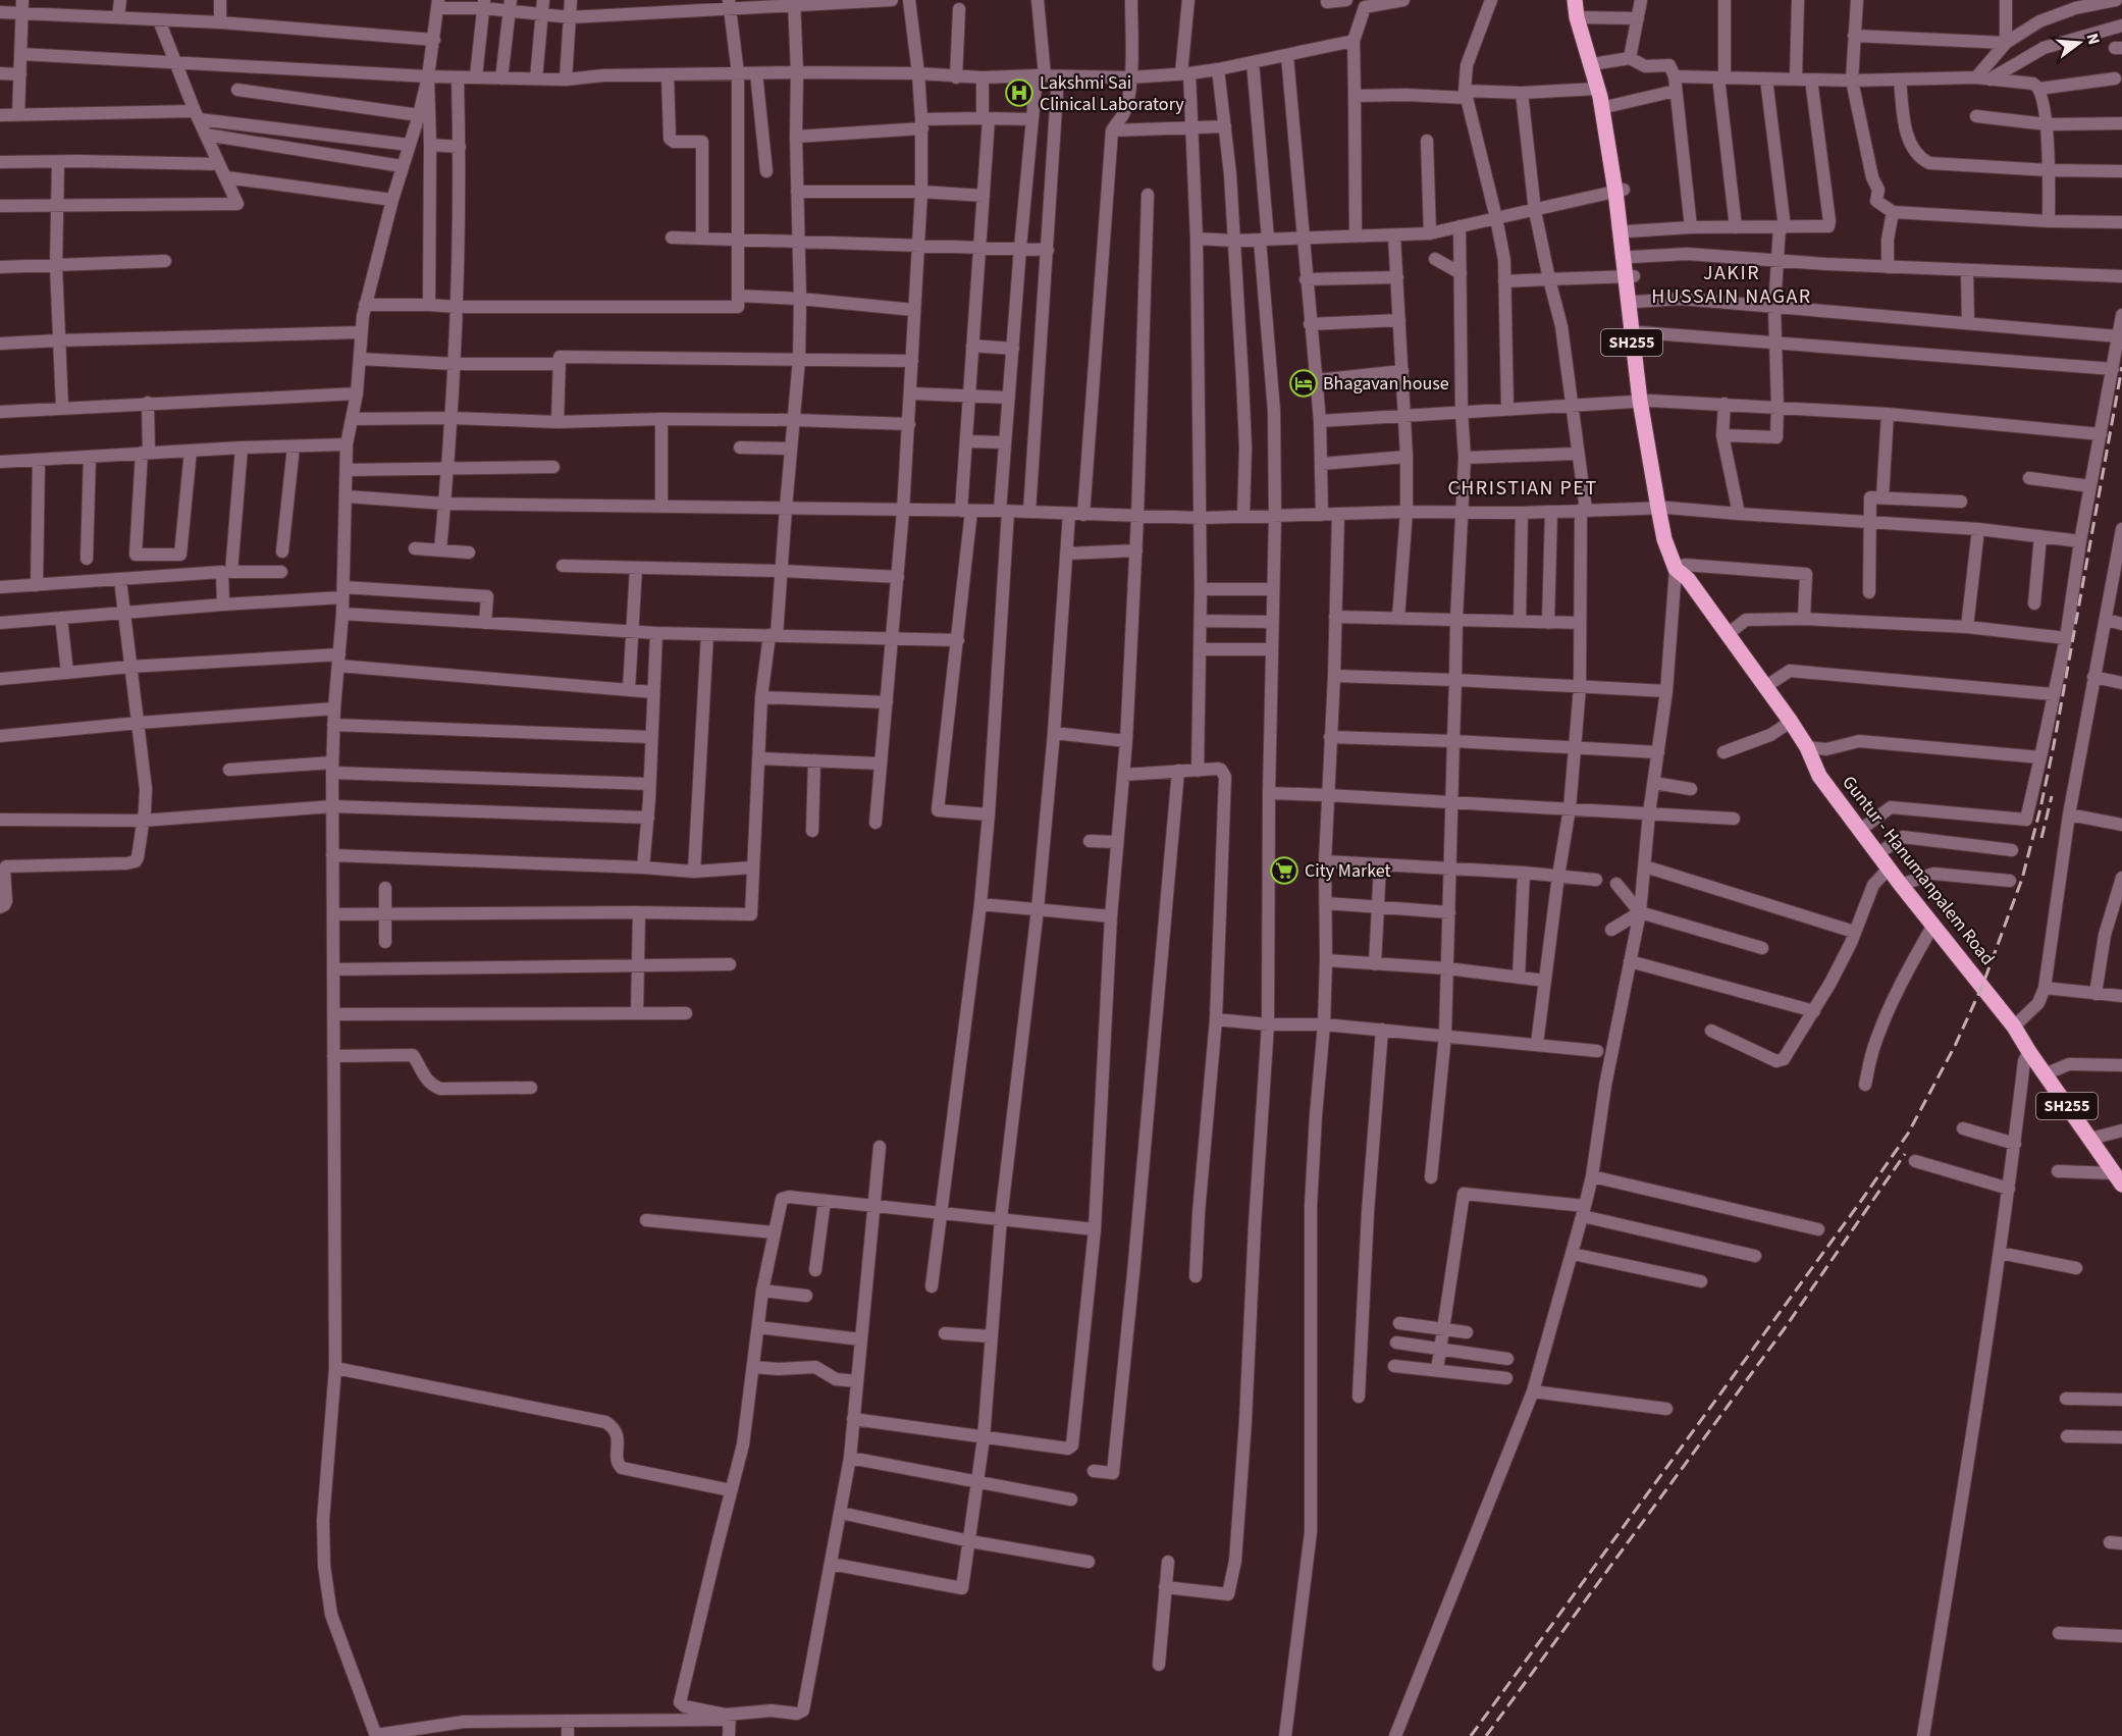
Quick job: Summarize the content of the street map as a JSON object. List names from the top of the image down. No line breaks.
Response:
{"streets":{"main road":["SH255","Guntur - Hanumanpalem Road"]},"districts":["JAKIR HUSSAIN NAGAR","CHRISTIAN PET"],"places":{"hospital":["Lakshmi Sai Clinical Laboratory"],"hotel":["Bhagavan house"],"supermarket":["City Market"]},"north":"right"}
